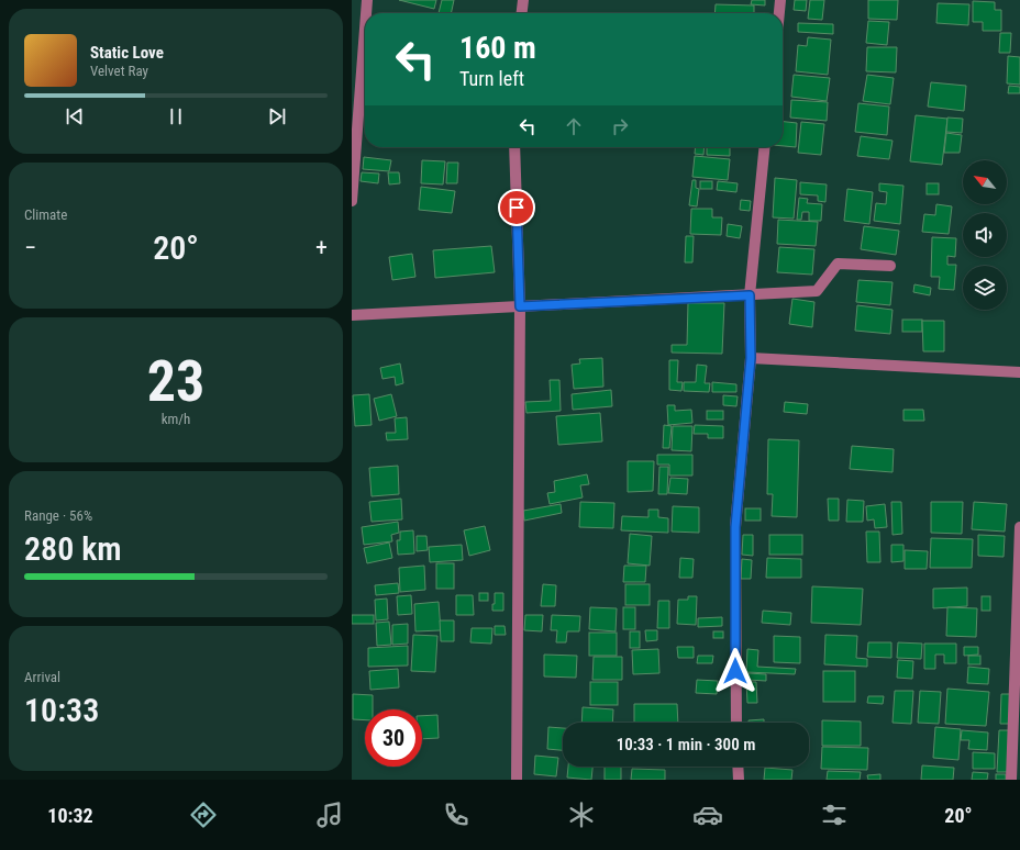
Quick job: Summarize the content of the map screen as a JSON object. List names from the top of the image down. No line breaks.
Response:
{"north":"top left","page":{"turn":["160 m","Turn left"],"song":["Static Love","Velvet Ray"],"tile":["Climate",["23","km/h"],["Range · 56%","280 km"],["Arrival","10:33"]],"heat":["−","20°","+"],"limit":"30","trip":"10:33 · 1 min · 300 m","tabs":["10:32","20°"]}}
